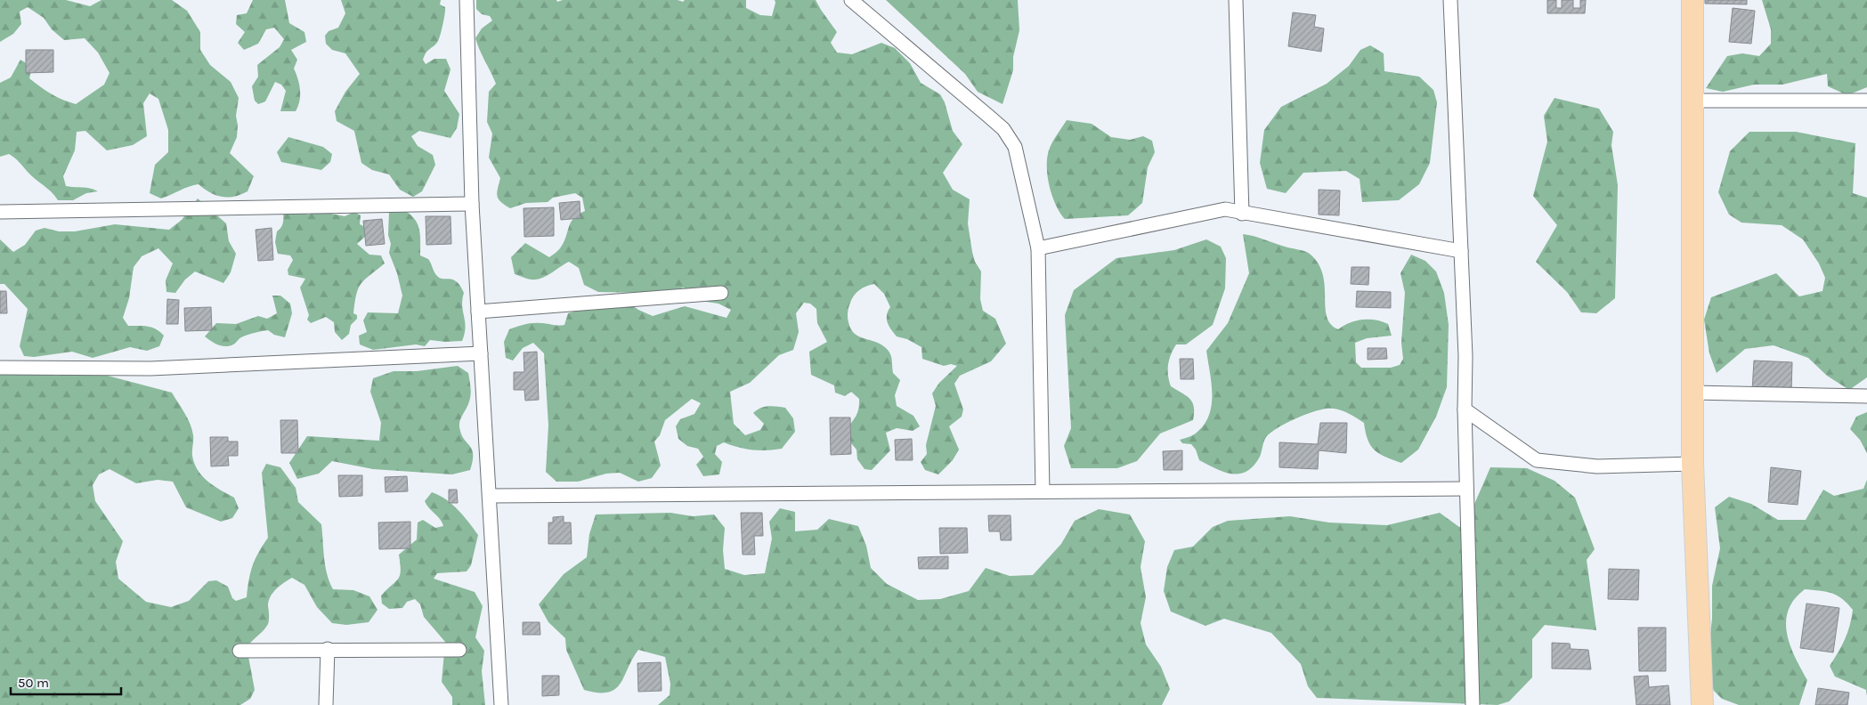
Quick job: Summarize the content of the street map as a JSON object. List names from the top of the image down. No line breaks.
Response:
{"scale_bar":"50 m"}
